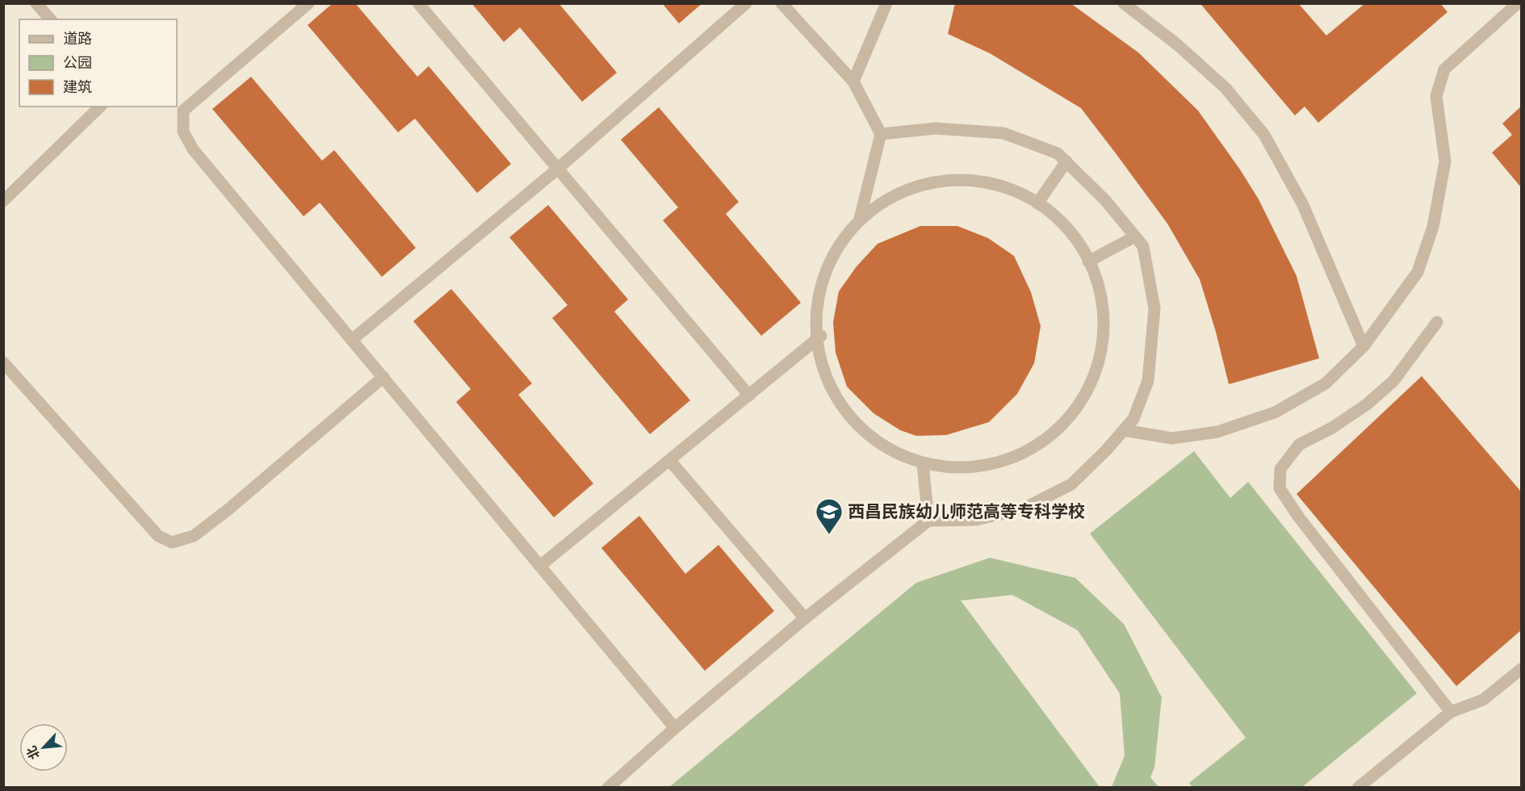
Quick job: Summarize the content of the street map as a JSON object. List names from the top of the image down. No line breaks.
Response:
{"places":{"school or university":["西昌民族幼儿师范高等专科学校"]},"legend":["道路","公园","建筑"],"north":"bottom left"}
